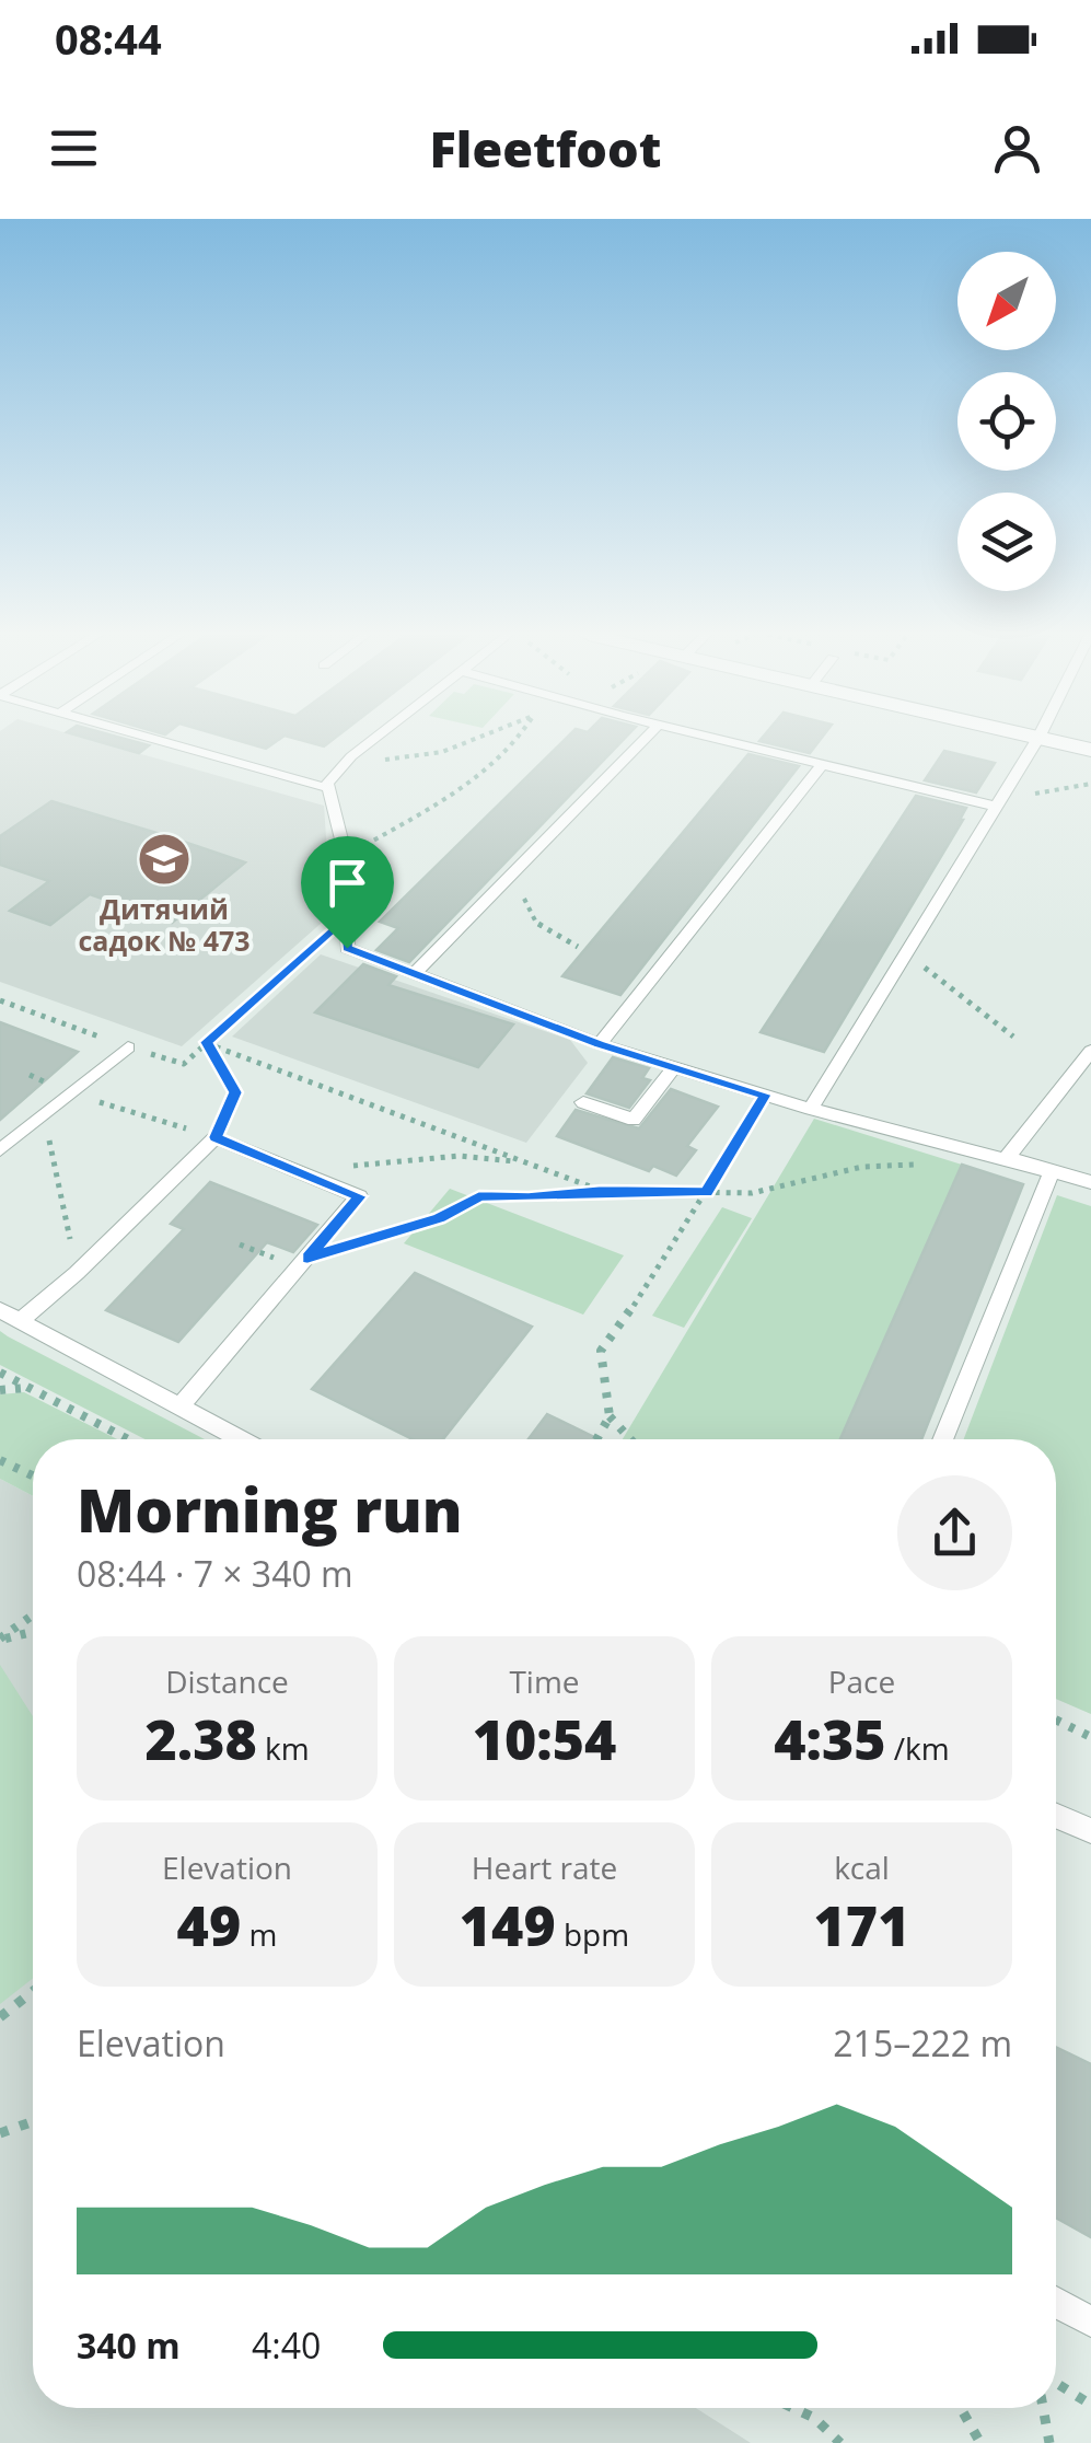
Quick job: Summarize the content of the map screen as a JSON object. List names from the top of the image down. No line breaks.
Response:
{"places":{"school or university":["Дитячий садок № 473"]},"north":"bottom left","page":{"status":"08:44","header":"Fleetfoot","heading":["Morning run","08:44 · 7 × 340 m"],"stats":[["Distance","2.38 km"],["Time","10:54"],["Pace","4:35 /km"],["Elevation","49 m"],["Heart rate","149 bpm"],["kcal","171"]],"chart":["Elevation","215–222 m"],"list":[{"name":"340 m","note":"4:40"}]}}
